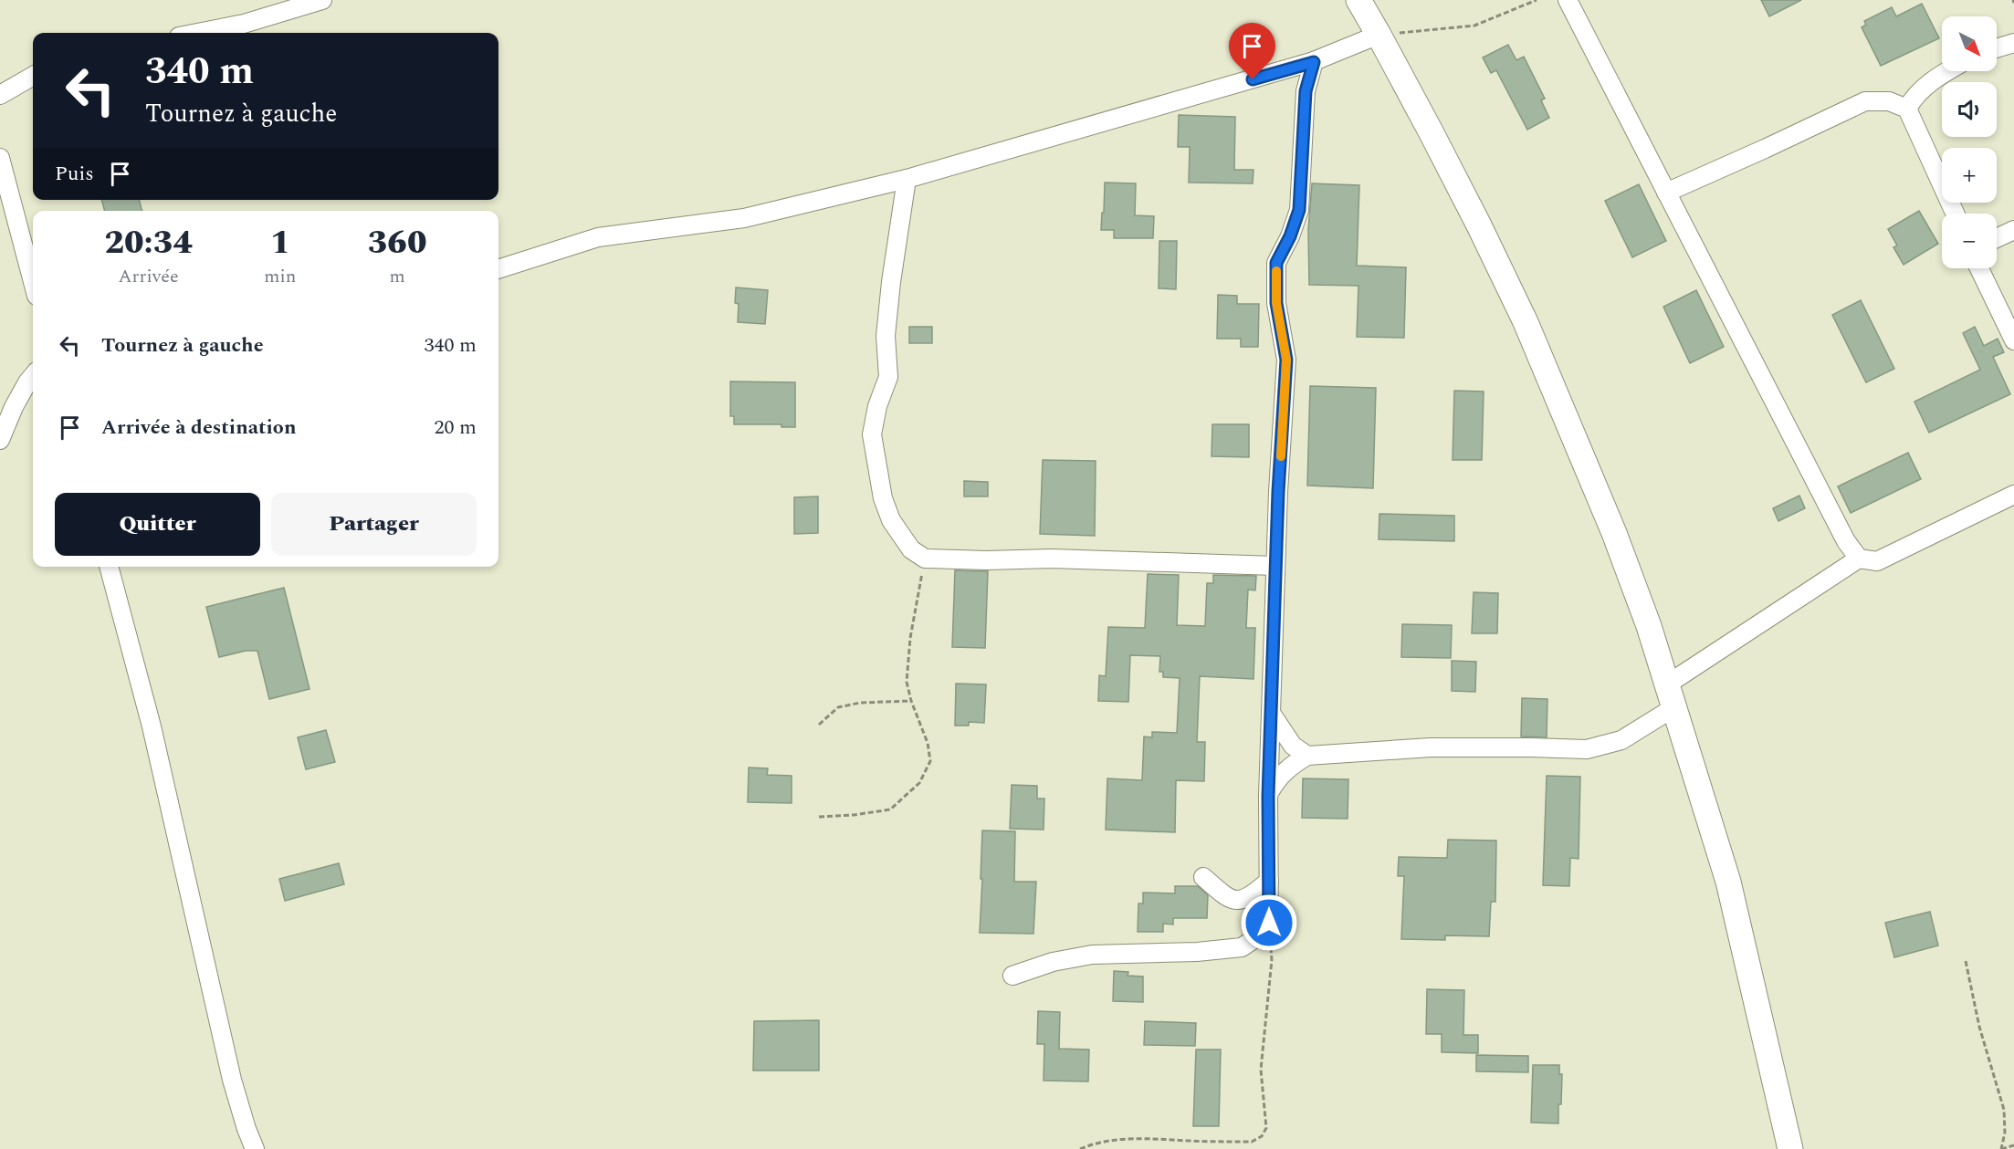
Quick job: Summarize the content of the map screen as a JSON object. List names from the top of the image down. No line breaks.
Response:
{"north":"bottom right","page":{"map_buttons":["+","−"],"turn":["340 m","Tournez à gauche"],"then":"Puis","eta":["20:34","Arrivée","1","min","360","m"],"list":[{"name":"Tournez à gauche","value":"340 m"},{"name":"Arrivée à destination","value":"20 m"}],"buttons":["Quitter","Partager"]}}
